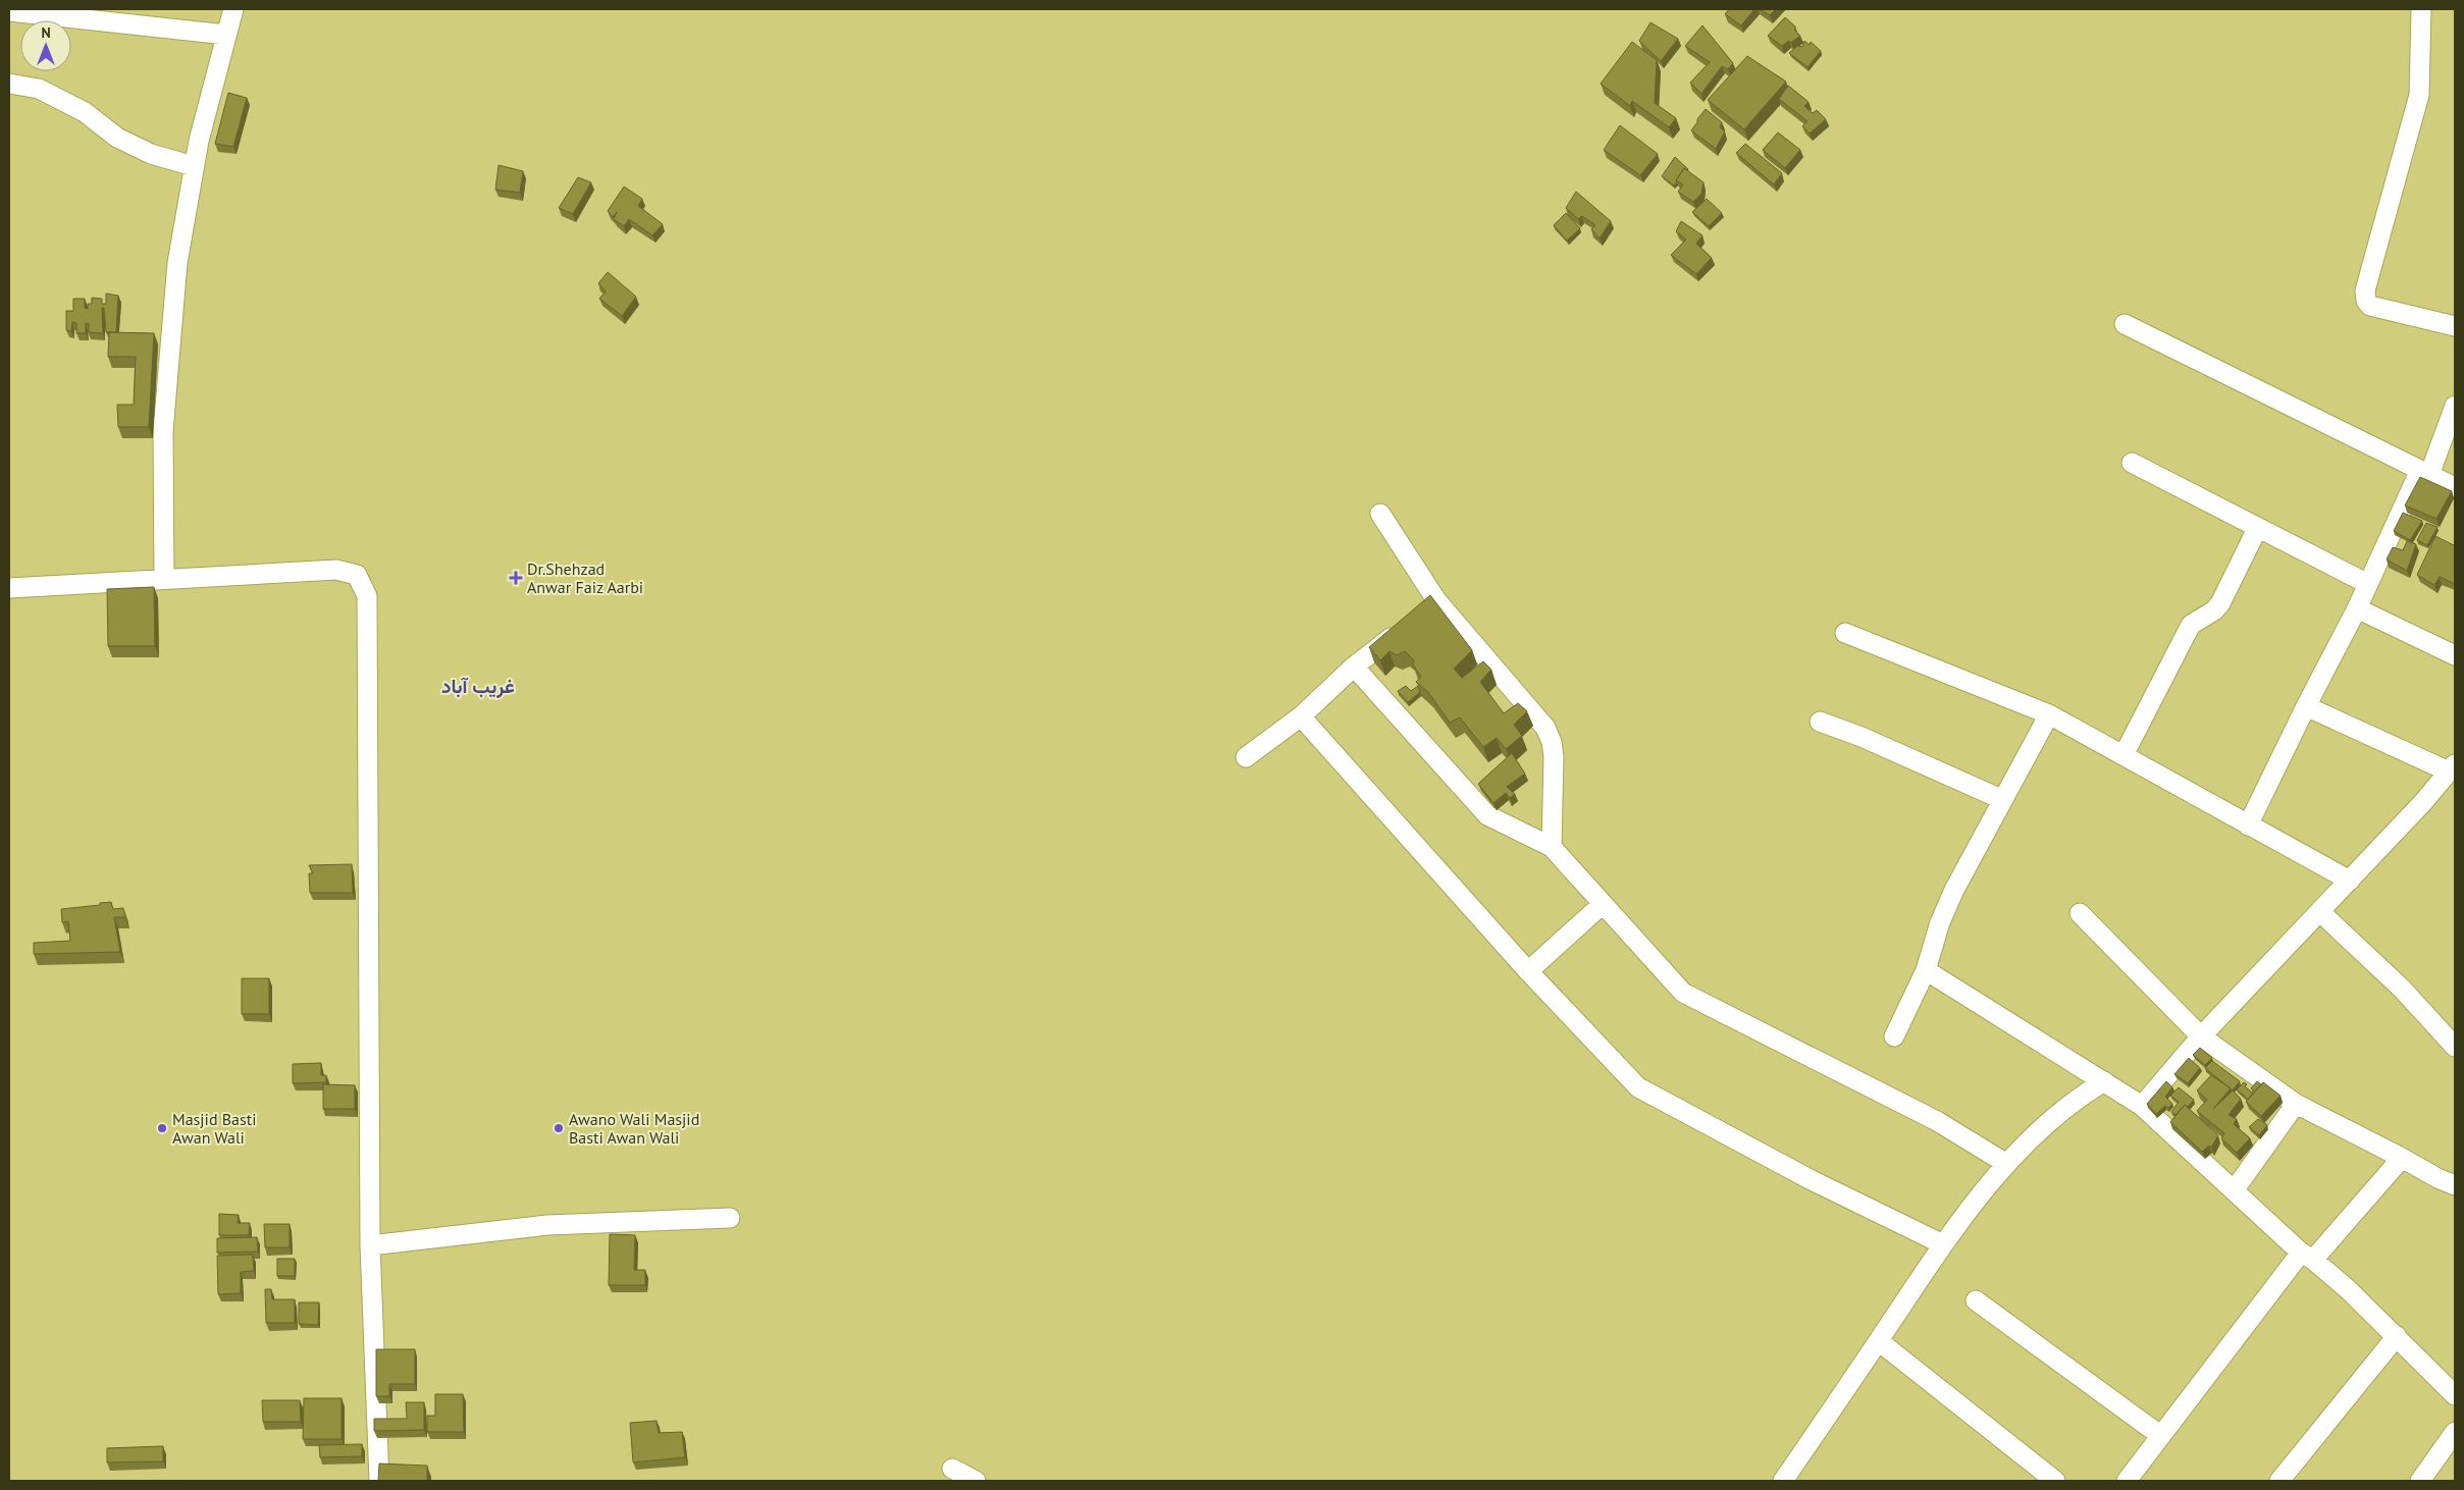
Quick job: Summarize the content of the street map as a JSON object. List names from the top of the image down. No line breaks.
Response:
{"districts":["غریب آباد"],"places":{"health":["Dr.Shehzad Anwar Faiz Aarbi"],"other":["Masjid Basti Awan Wali","Awano Wali Masjid Basti Awan Wali"]},"north":"top"}
